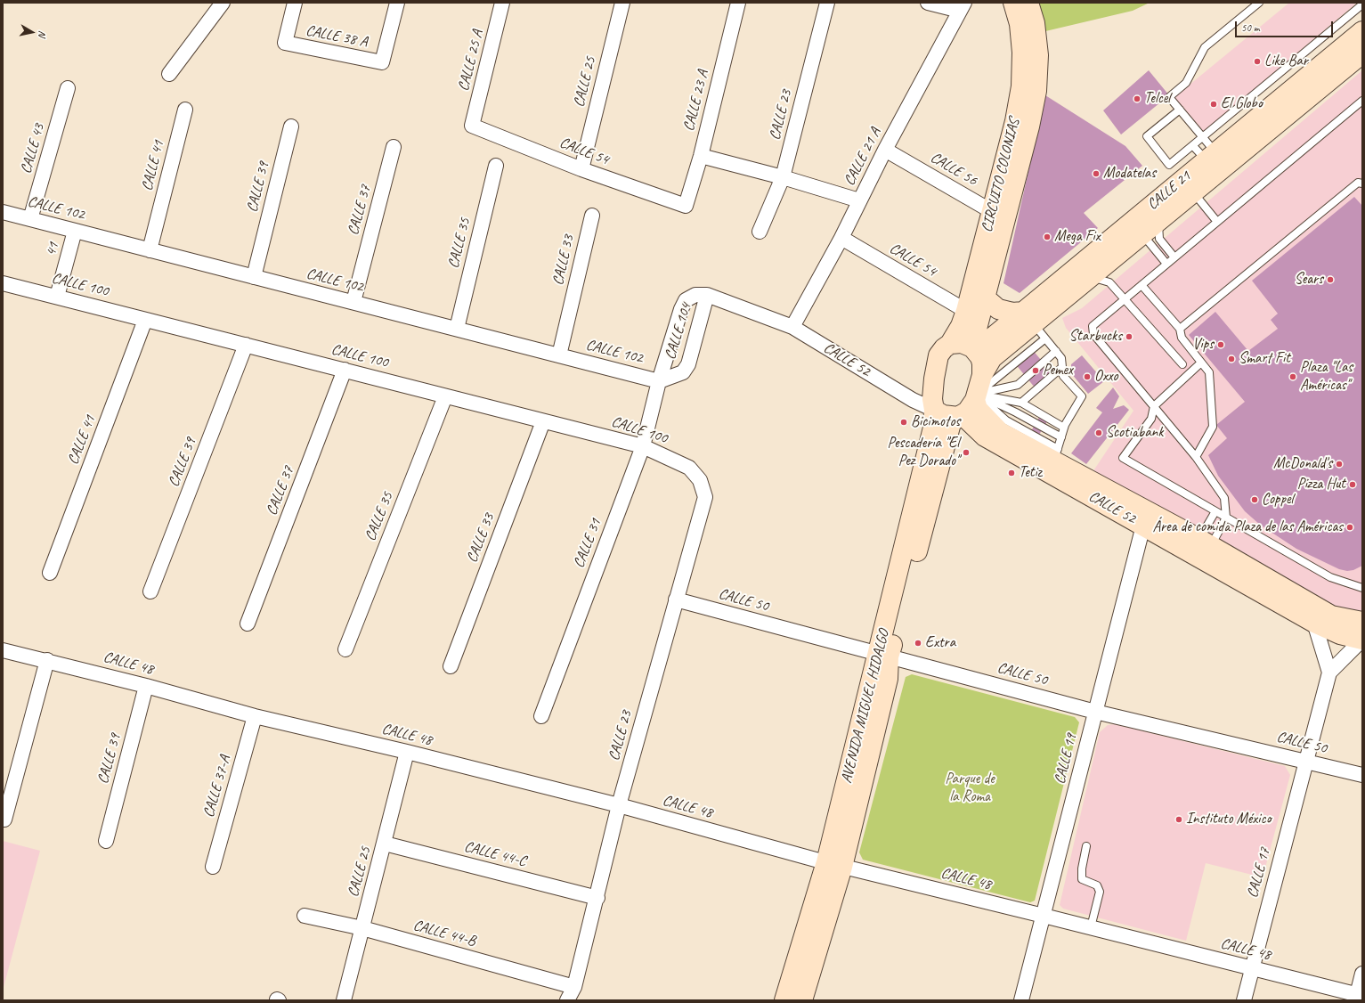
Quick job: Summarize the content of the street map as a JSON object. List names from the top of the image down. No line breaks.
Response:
{"streets":{"street":["CALLE 38 A","CALLE 25 A","CALLE 25","CALLE 23 A","CALLE 23","CALLE 43","CALLE 54","CALLE 21 A","CALLE 41","CALLE 56","CIRCUITO COLONIAS","CALLE 39","CALLE 21","CALLE 102","CALLE 37","CALLE 35","41","CALLE 33","CALLE 100","CALLE 104","CALLE 52","CALLE 31","CALLE 50","CALLE 48","AVENIDA MIGUEL HIDALGO","CALLE 19","CALLE 37-A","CALLE 44-C","CALLE 17","CALLE 44-B"]},"crossings":[["CALLE 25 A","CALLE 54"],["CALLE 25","CALLE 54"],["CALLE 25","CALLE 48"],["CALLE 25","CALLE 44-C"],["CALLE 25","CALLE 44-B"],["CALLE 23 A","CALLE 54"],["CALLE 23","CALLE 100"],["CALLE 23","CALLE 50"],["CALLE 23","CALLE 48"],["CALLE 23","CALLE 44-C"],["CALLE 23","CALLE 44-B"],["CALLE 43","CALLE 102"],["CALLE 54","CALLE 21 A"],["CALLE 54","CIRCUITO COLONIAS"],["CALLE 21 A","CALLE 56"],["CALLE 21 A","CALLE 104"],["CALLE 21 A","CALLE 52"],["CALLE 41","CALLE 102"],["CALLE 41","CALLE 100"],["CALLE 56","CIRCUITO COLONIAS"],["CIRCUITO COLONIAS","CALLE 21"],["CIRCUITO COLONIAS","CALLE 52"],["CIRCUITO COLONIAS","AVENIDA MIGUEL HIDALGO"],["CALLE 39","CALLE 102"],["CALLE 39","CALLE 100"],["CALLE 39","CALLE 48"],["CALLE 21","CALLE 52"],["CALLE 21","AVENIDA MIGUEL HIDALGO"],["CALLE 102","CALLE 37"],["CALLE 102","CALLE 35"],["CALLE 102","41"],["CALLE 102","CALLE 33"],["CALLE 102","CALLE 104"],["CALLE 102","CALLE 31"],["CALLE 37","CALLE 100"],["CALLE 35","CALLE 100"],["41","CALLE 100"],["CALLE 33","CALLE 100"],["CALLE 100","CALLE 31"],["CALLE 104","CALLE 52"],["CALLE 104","CALLE 31"],["CALLE 52","AVENIDA MIGUEL HIDALGO"],["CALLE 52","CALLE 19"],["CALLE 50","AVENIDA MIGUEL HIDALGO"],["CALLE 50","CALLE 19"],["CALLE 50","CALLE 17"],["CALLE 48","AVENIDA MIGUEL HIDALGO"],["CALLE 48","CALLE 19"],["CALLE 48","CALLE 37-A"],["CALLE 48","CALLE 17"]],"parks":["Parque de la Roma"],"places":["Like Bar","Telcel","El Globo","Modatelas","Mega Fix","Sears","Starbucks","Vips","Smart Fit","Pemex","Oxxo","Plaza \"Las Américas\"","Bicimotos","Scotiabank","Pescadería \"El Pez Dorado\"","McDonald's","Tetiz","Pizza Hut","Coppel","Área de comida Plaza de las Américas","Extra","Instituto México"],"scale_bar":"50 m","north":"right"}
